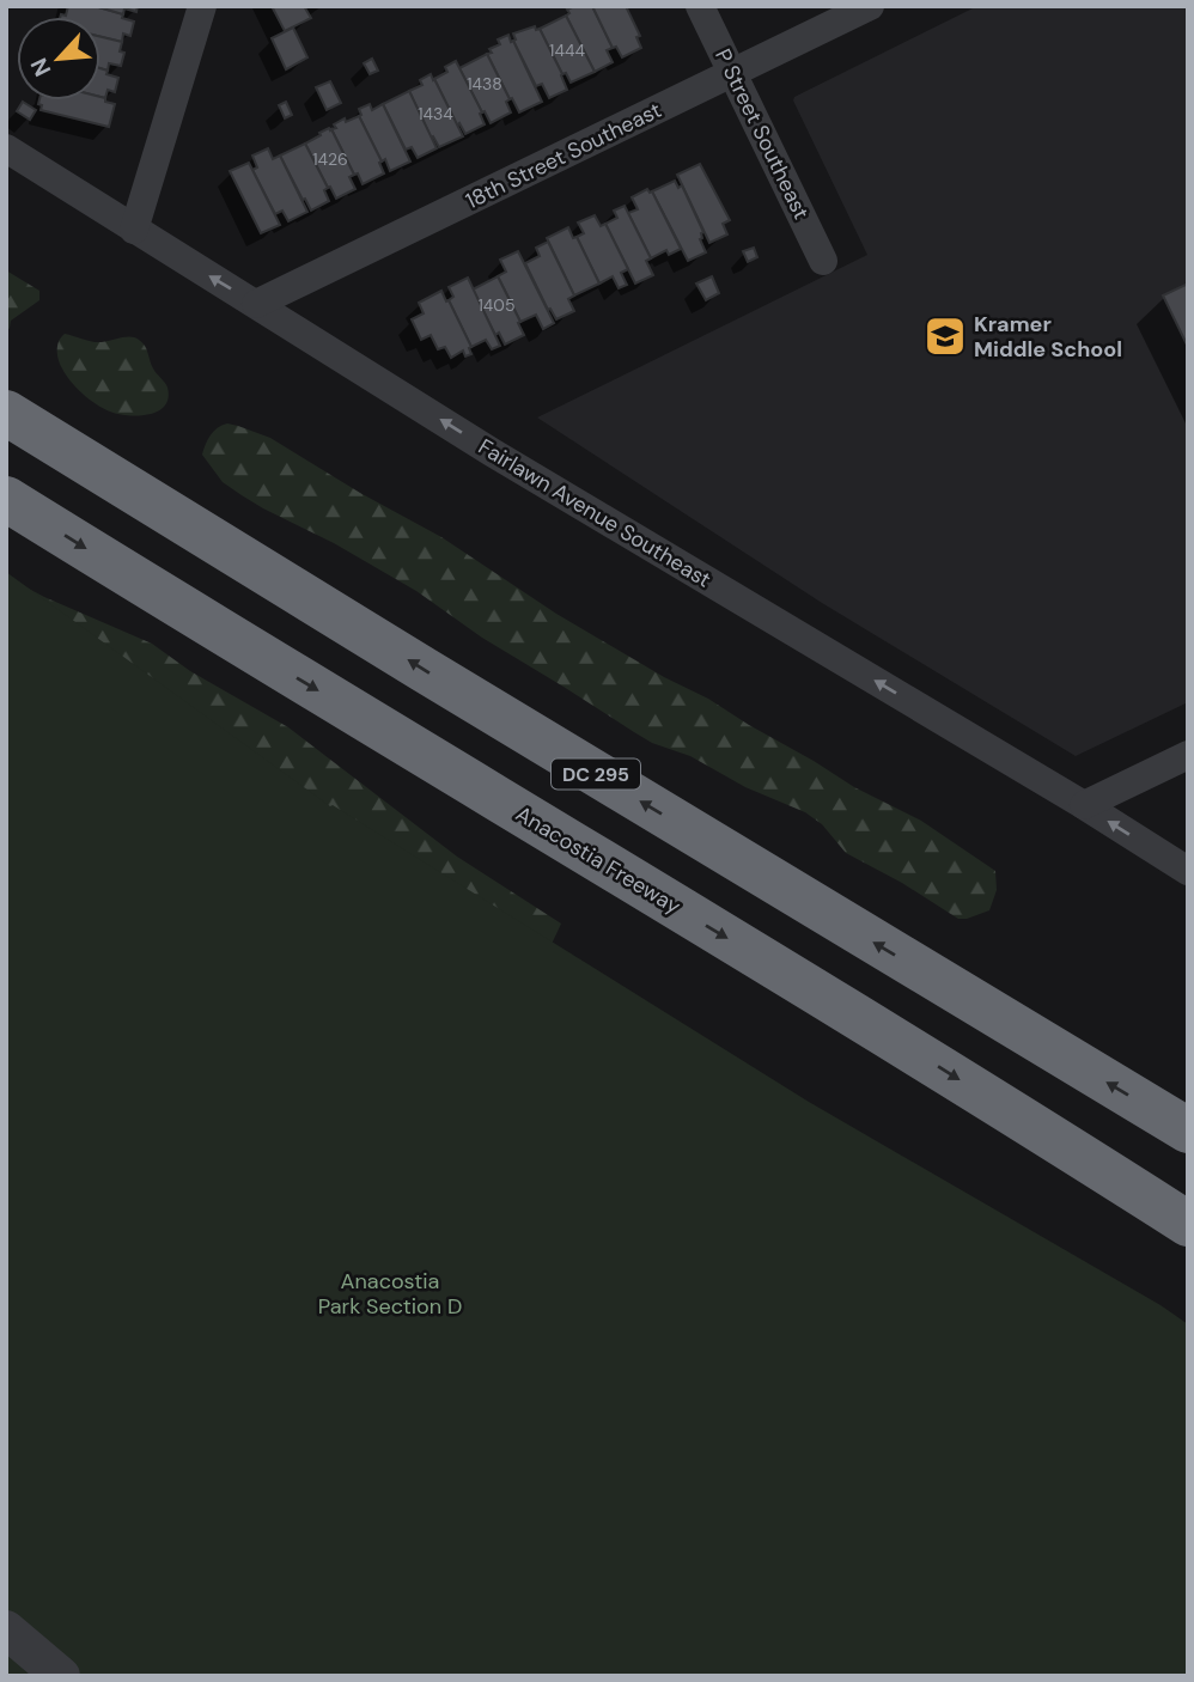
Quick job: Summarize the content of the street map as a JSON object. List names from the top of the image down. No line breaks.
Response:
{"streets":{"highway":["DC 295","Anacostia Freeway"],"street":["P Street Southeast","18th Street Southeast","Fairlawn Avenue Southeast"]},"crossings":[["P Street Southeast","18th Street Southeast"],["18th Street Southeast","Fairlawn Avenue Southeast"]],"one_way":["Fairlawn Avenue Southeast"],"parks":["Anacostia Park Section D"],"places":{"school or university":["Kramer Middle School"]},"house_numbers":["1444","1438","1434","1426","1405"],"north":"bottom left"}
